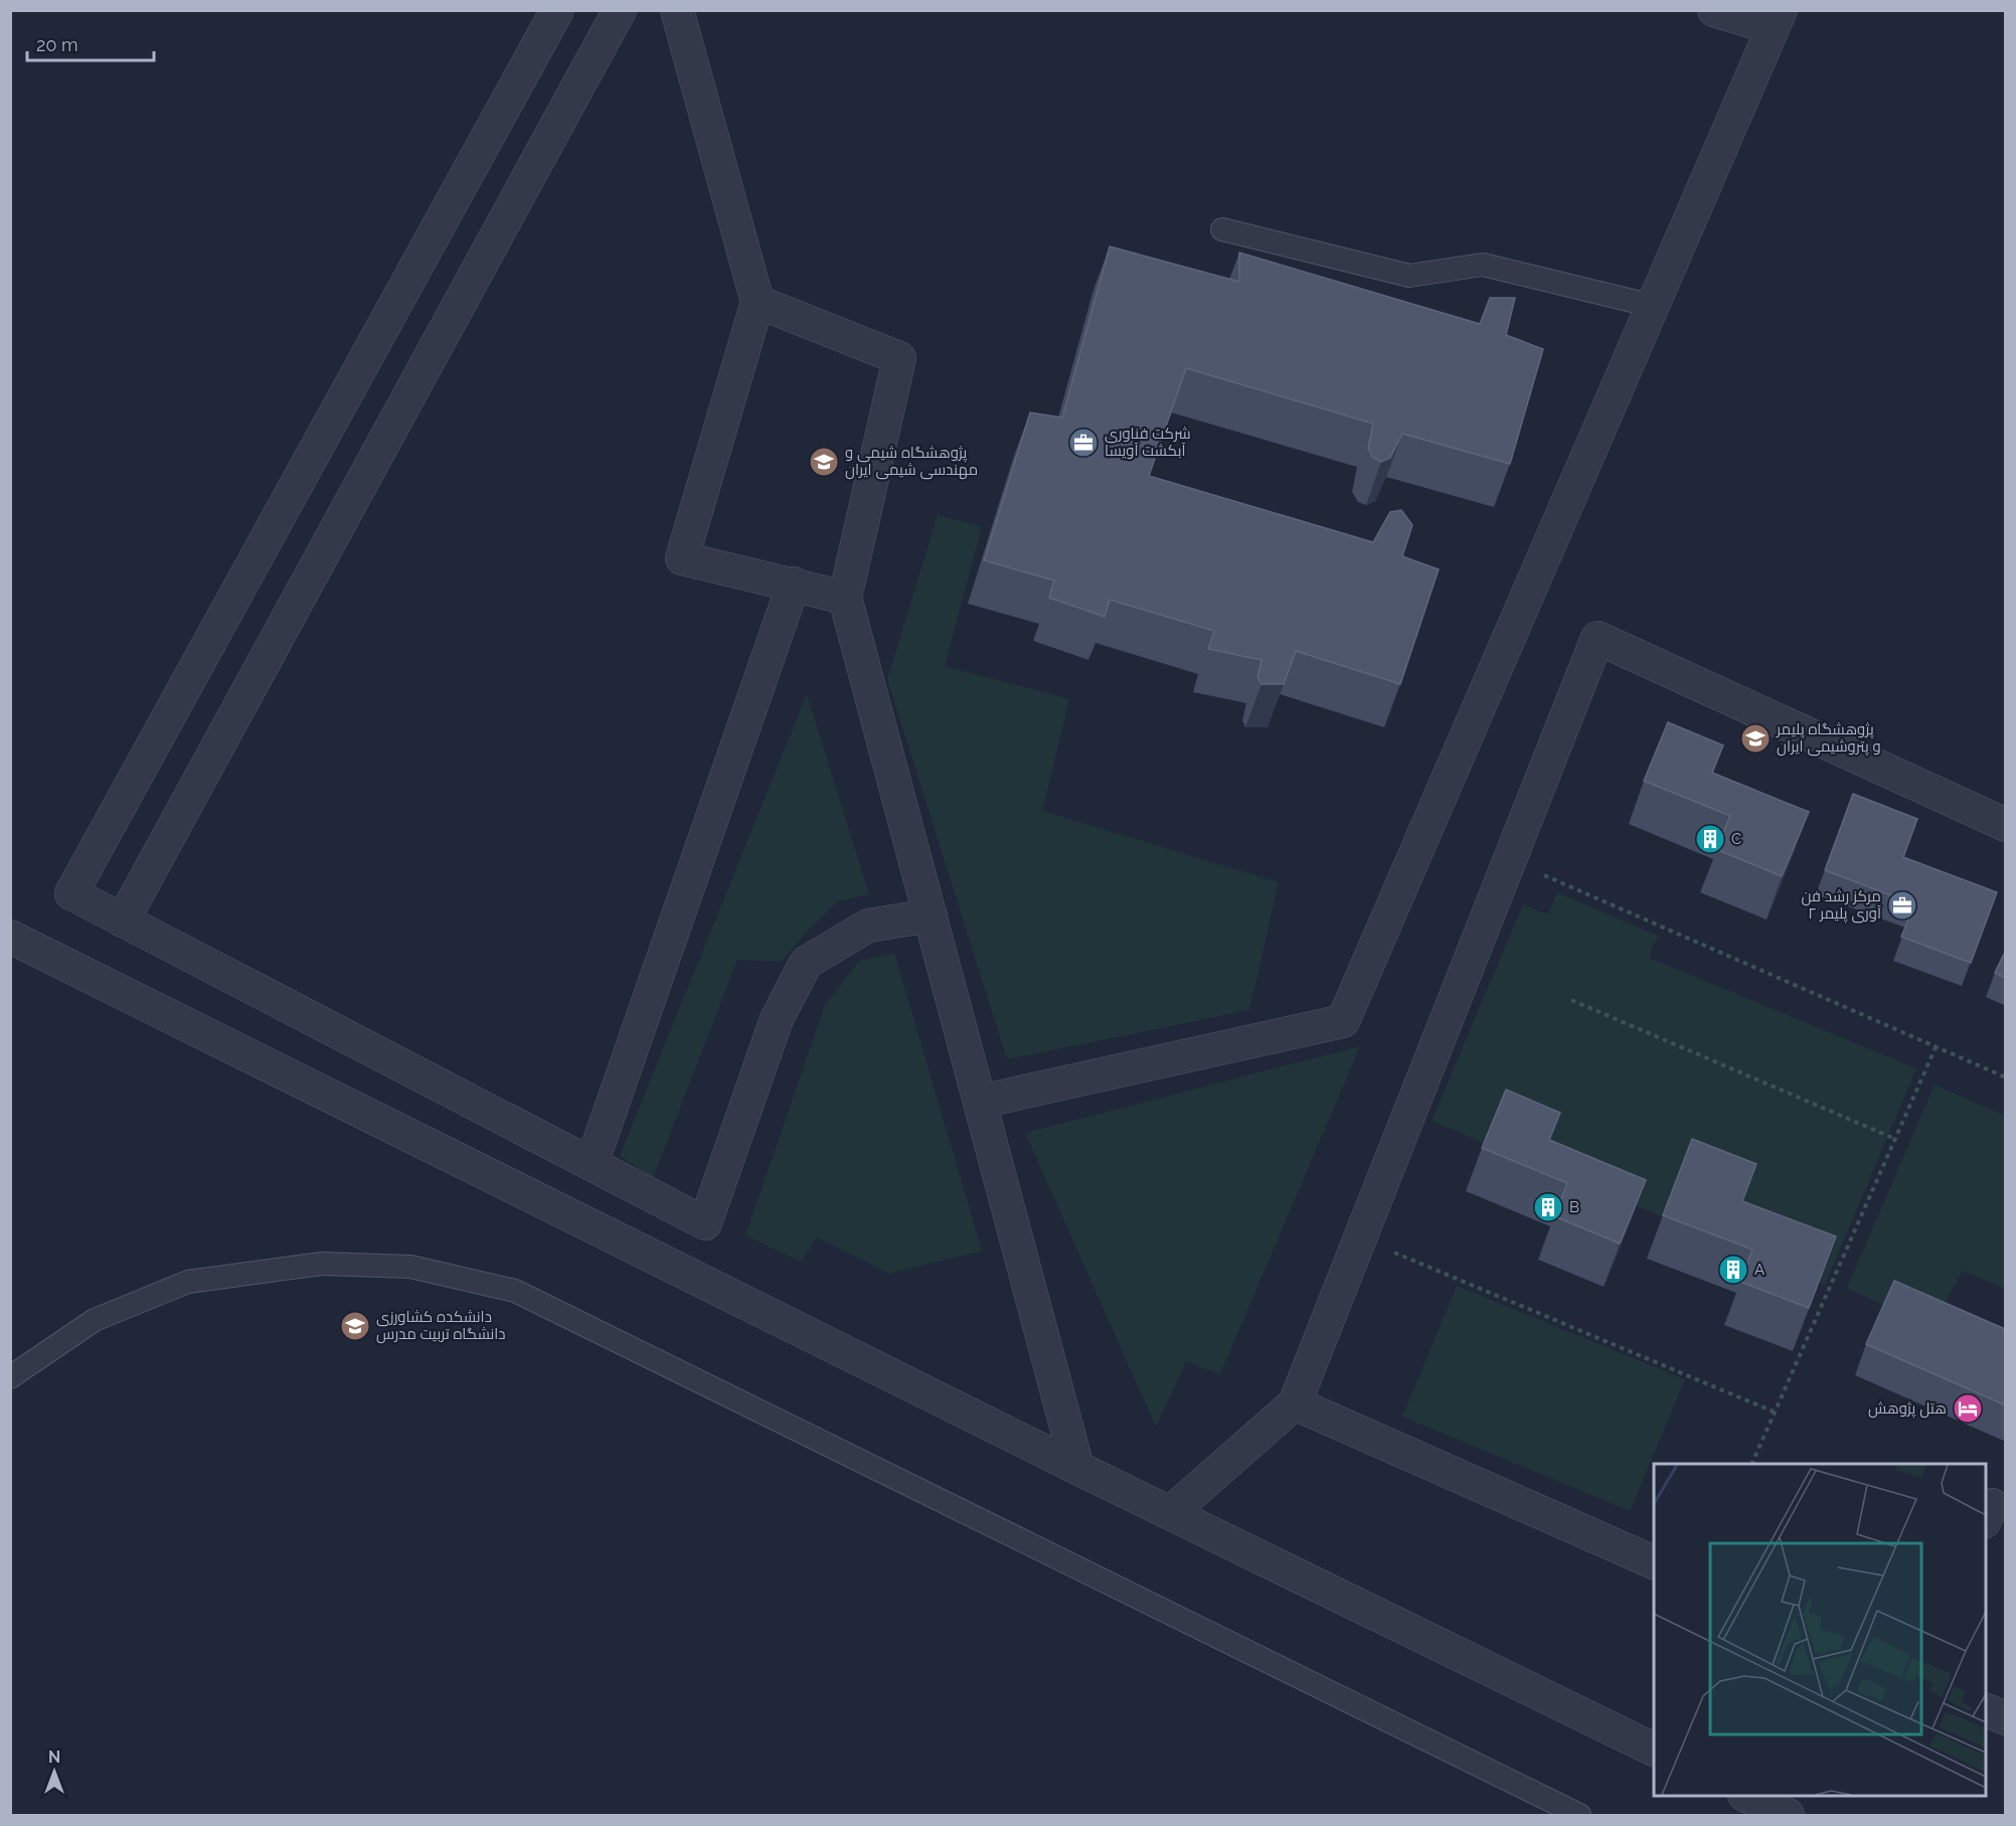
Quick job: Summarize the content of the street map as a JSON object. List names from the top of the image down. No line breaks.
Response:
{"places":{"office":["شرکت فناوری آبکشت آویسا","مرکز رشد فن آوری پلیمر ۲"],"school or university":["پژوهشگاه شیمی و مهندسی شیمی ایران","پژوهشگاه پلیمر و پتروشیمی ایران","دانشکده کشاورزی دانشگاه تربیت مدرس"],"building":["C","B","A"],"hotel":["هتل پژوهش"]},"scale_bar":"20 m","north":"top"}
